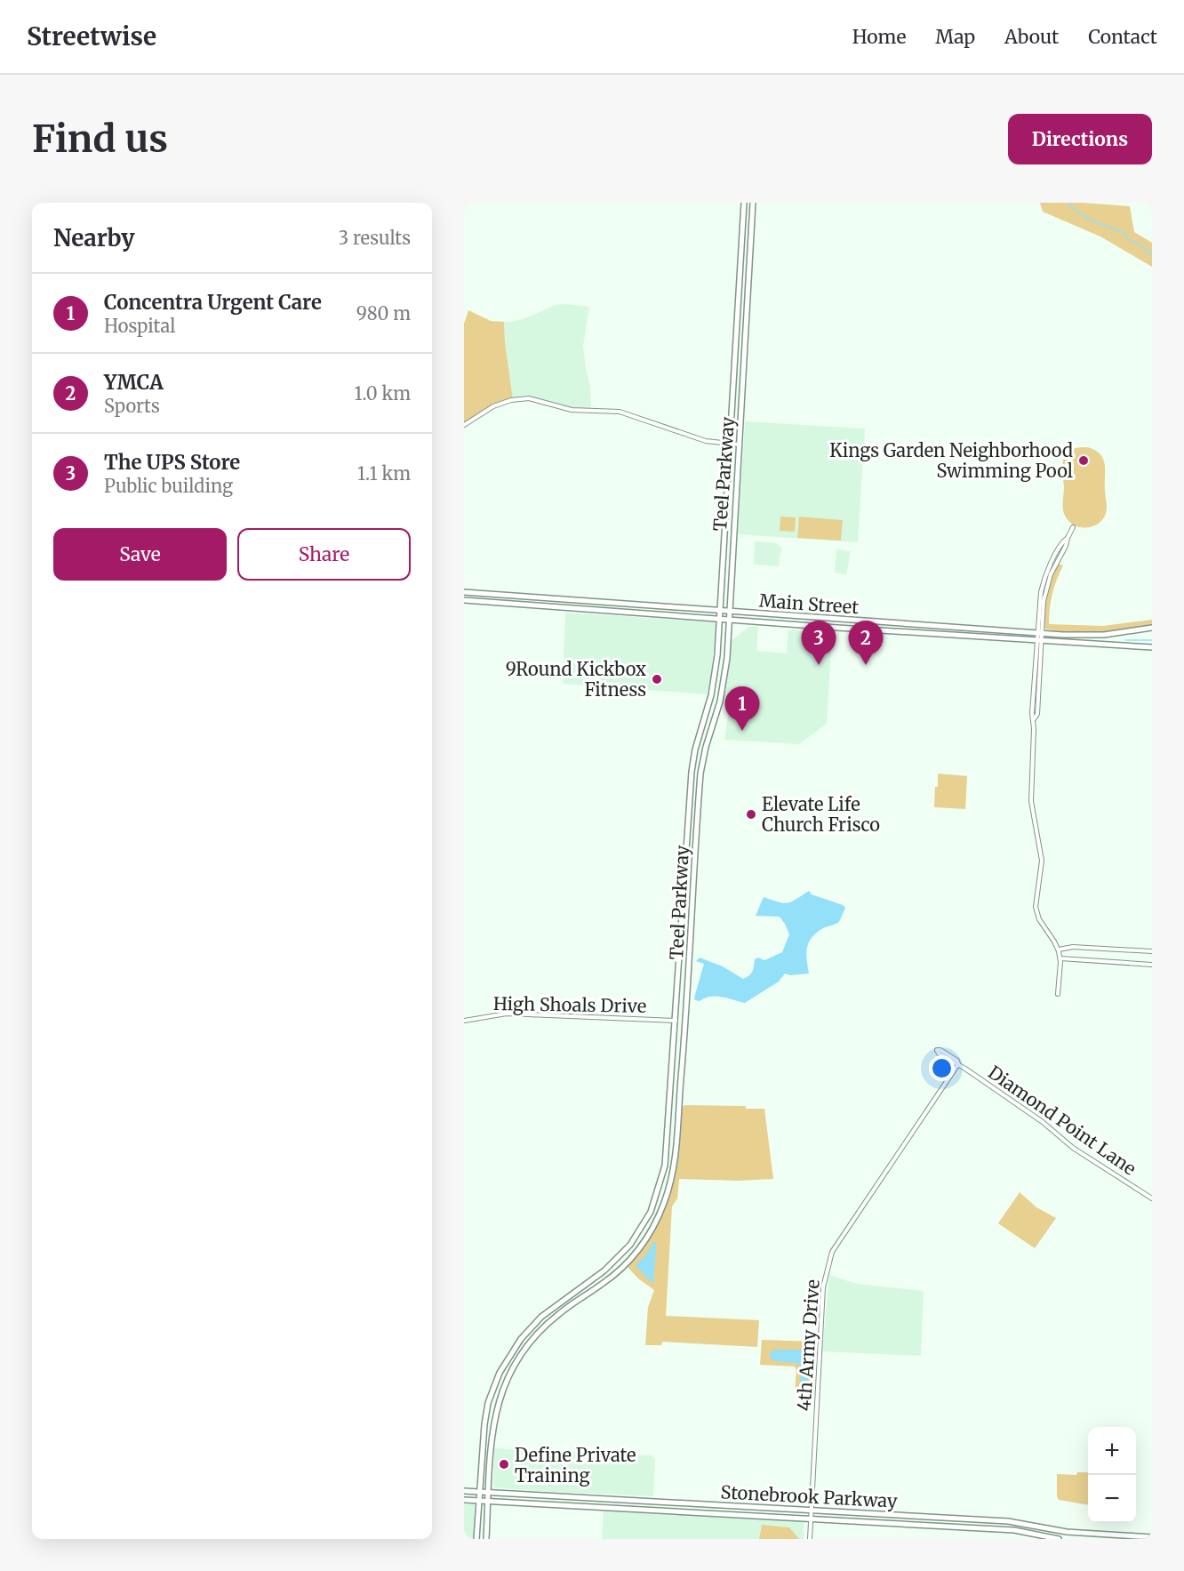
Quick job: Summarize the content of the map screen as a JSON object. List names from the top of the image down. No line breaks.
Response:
{"streets":{"main road":["Teel Parkway","Main Street","Stonebrook Parkway"],"street":["High Shoals Drive","Diamond Point Lane","4th Army Drive"]},"crossings":[["Teel Parkway","Main Street"],["Teel Parkway","High Shoals Drive"],["Teel Parkway","Stonebrook Parkway"],["Diamond Point Lane","4th Army Drive"],["4th Army Drive","Stonebrook Parkway"]],"places":["Kings Garden Neighborhood Swimming Pool","9Round Kickbox Fitness","Elevate Life Church Frisco","Define Private Training"],"page":{"header":"Streetwise","nav":["Home","Map","About","Contact"],"buttons":["Directions",["Save","Share"]],"title":"Find us","heading":["Nearby","3 results"],"list":[{"mark":"1","name":"Concentra Urgent Care","note":"Hospital","value":"980 m"},{"mark":"2","name":"YMCA","note":"Sports","value":"1.0 km"},{"mark":"3","name":"The UPS Store","note":"Public building","value":"1.1 km"}],"pins":["2","3","1"],"map_buttons":["+","−"]}}
